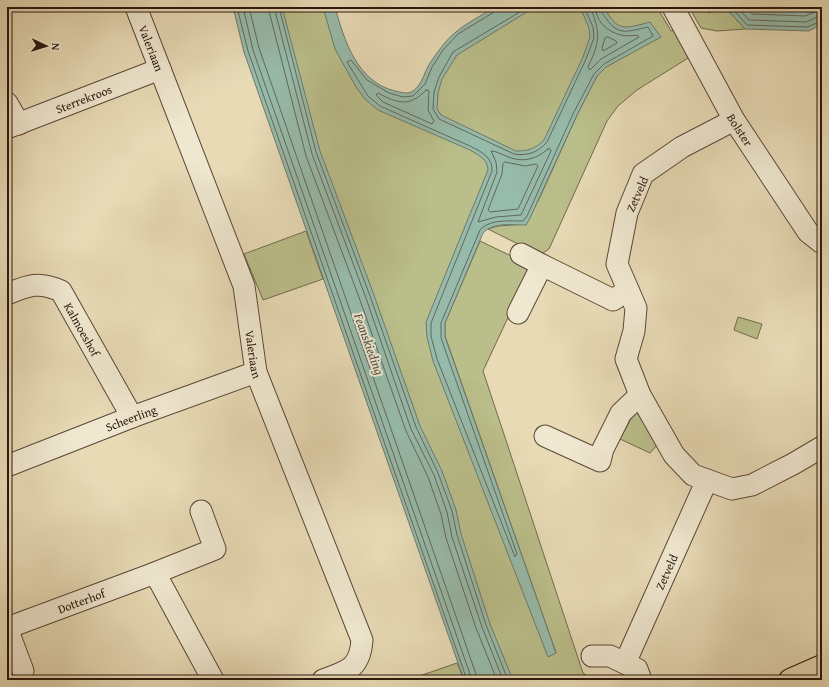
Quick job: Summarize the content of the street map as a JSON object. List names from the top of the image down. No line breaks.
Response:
{"streets":{"street":["Valeriaan","Sterrekroos","Bolster","Zetveld","Kalmoeshof","Scheerling","Dotterhof"]},"crossings":[["Valeriaan","Sterrekroos"],["Valeriaan","Scheerling"],["Bolster","Zetveld"],["Kalmoeshof","Scheerling"]],"water":["Feanskieding"],"north":"right"}
